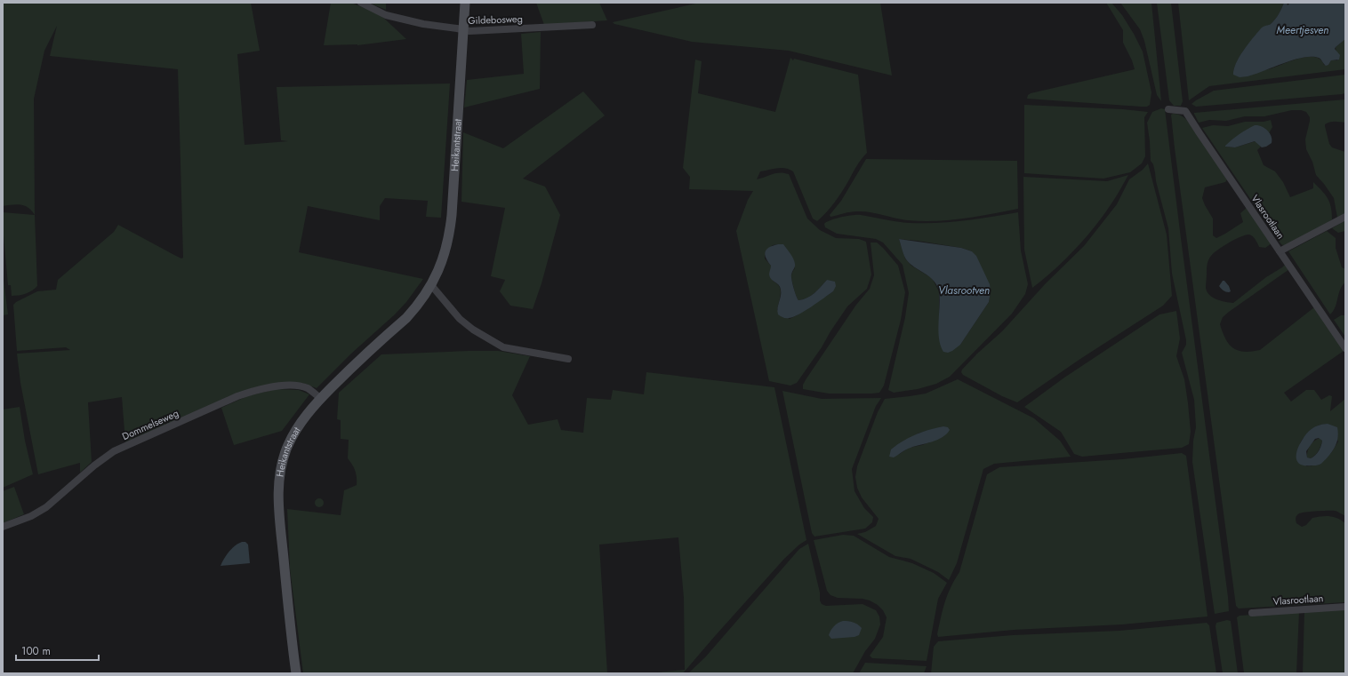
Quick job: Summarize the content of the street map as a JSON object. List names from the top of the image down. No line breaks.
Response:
{"streets":{"street":["Gildebosweg","Heikantstraat","Vlasrootlaan","Dommelseweg"]},"crossings":[["Gildebosweg","Heikantstraat"],["Heikantstraat","Dommelseweg"]],"water":["Meertjesven","Vlasrootven"],"scale_bar":"100 m"}
